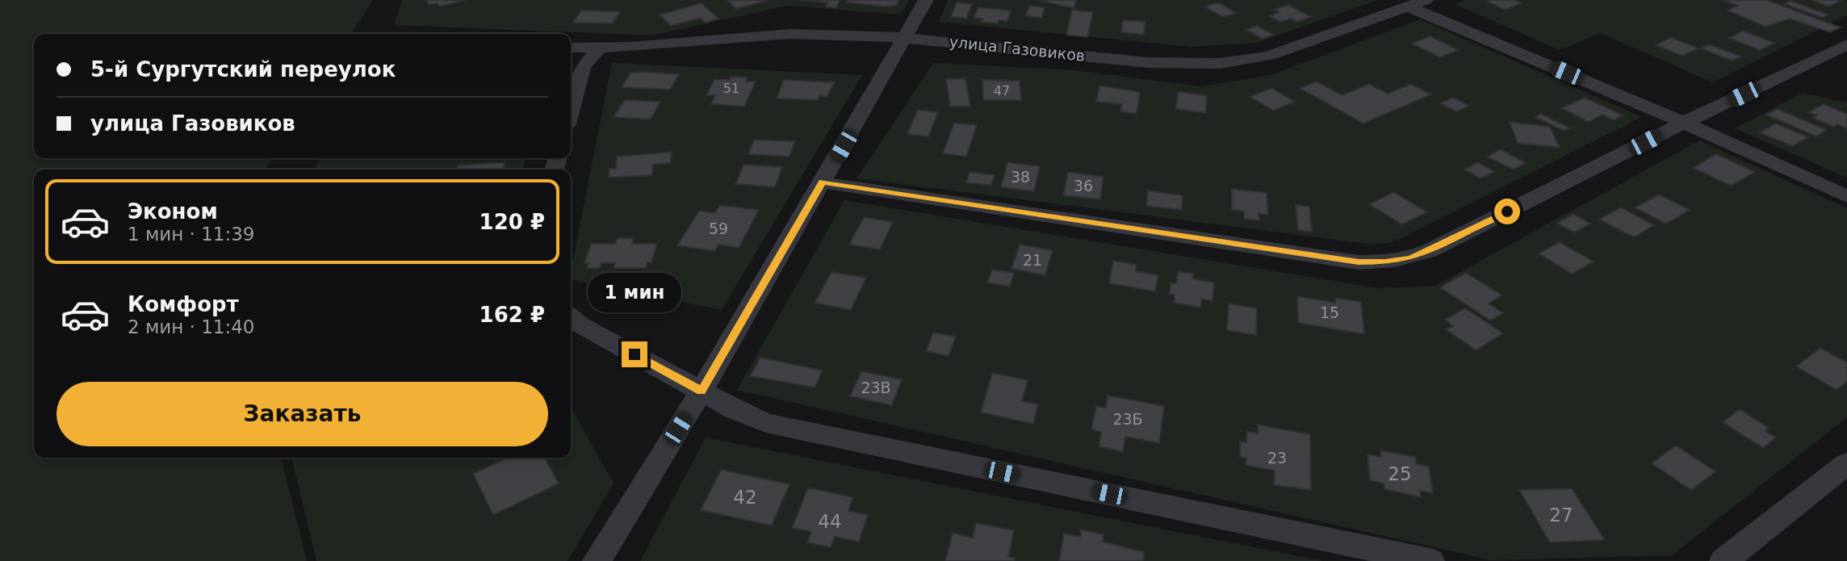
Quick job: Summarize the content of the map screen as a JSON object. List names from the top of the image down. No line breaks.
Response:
{"streets":{"street":["улица Газовиков"]},"house_numbers":["51","47","38","36","59","21","15","23В","23Б","23","25","42","27","44"],"page":{"banner":["5-й Сургутский переулок","улица Газовиков"],"list":[{"name":"Эконом","note":"1 мин · 11:39","value":"120 ₽"},{"name":"Комфорт","note":"2 мин · 11:40","value":"162 ₽"}],"bubble":"1 мин","buttons":"Заказать"}}
